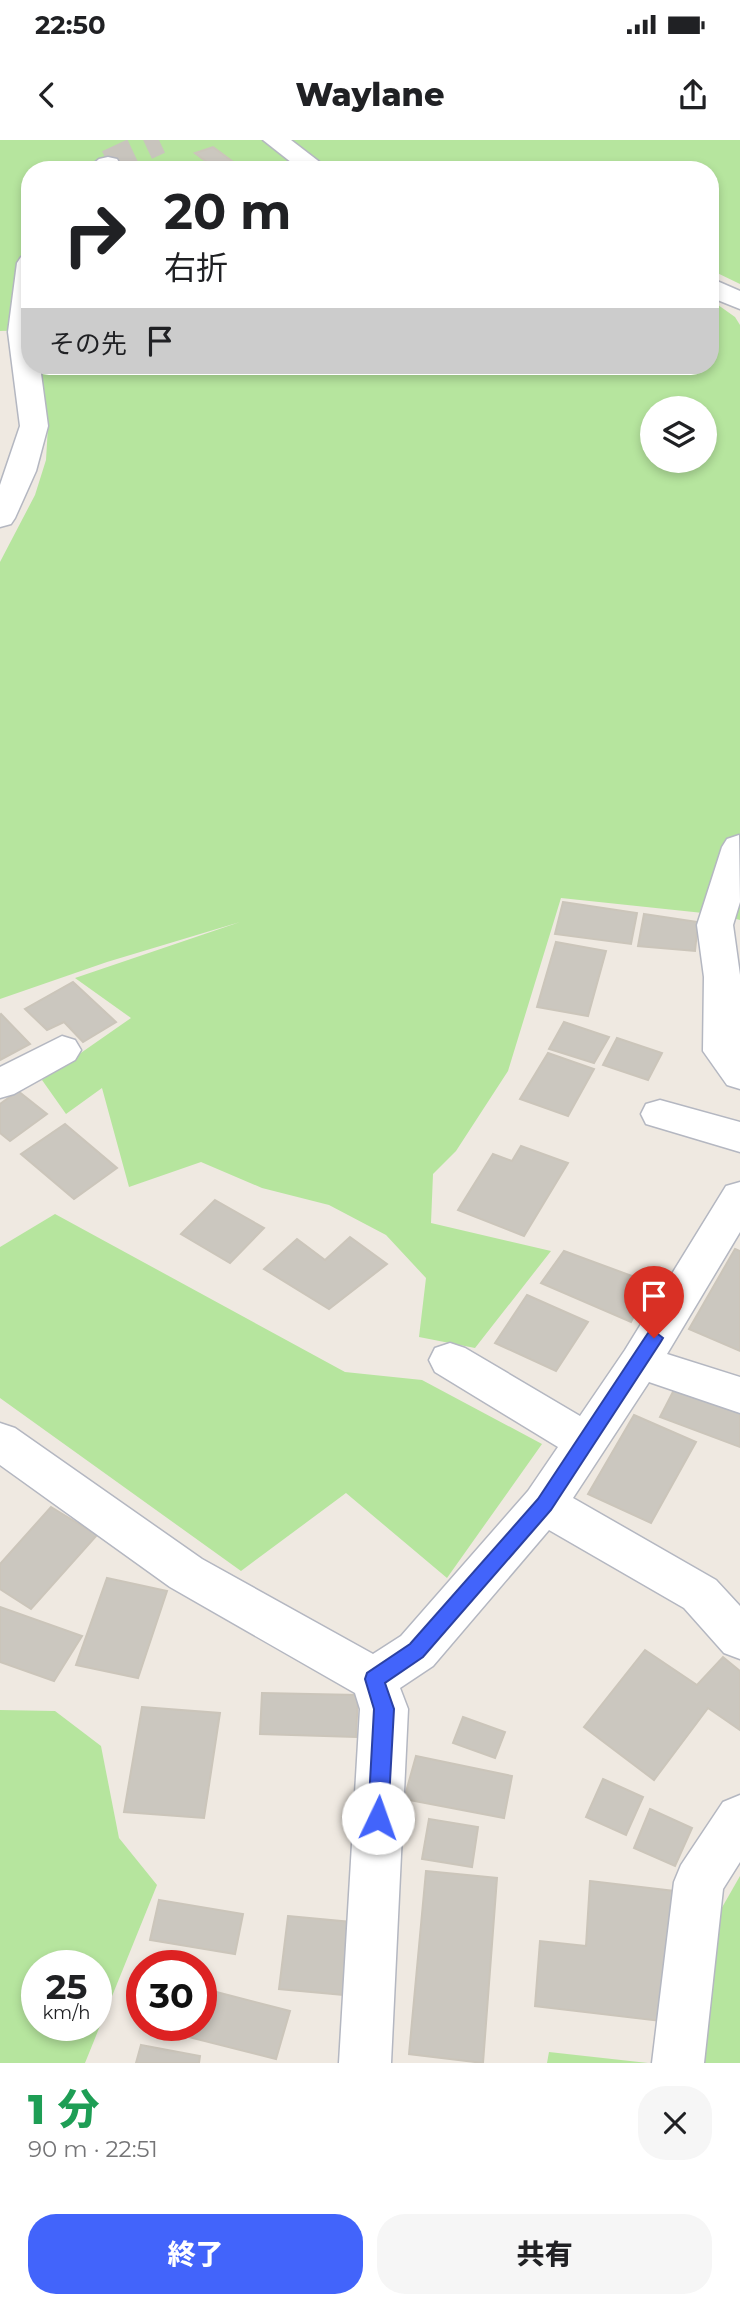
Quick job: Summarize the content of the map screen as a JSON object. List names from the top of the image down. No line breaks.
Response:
{"page":{"status":"22:50","header":"Waylane","turn":["20 m","右折"],"then":"その先","speed":"25 km/h","limit":"30","heading":["1 分","90 m · 22:51"],"buttons":["終了","共有"]}}
